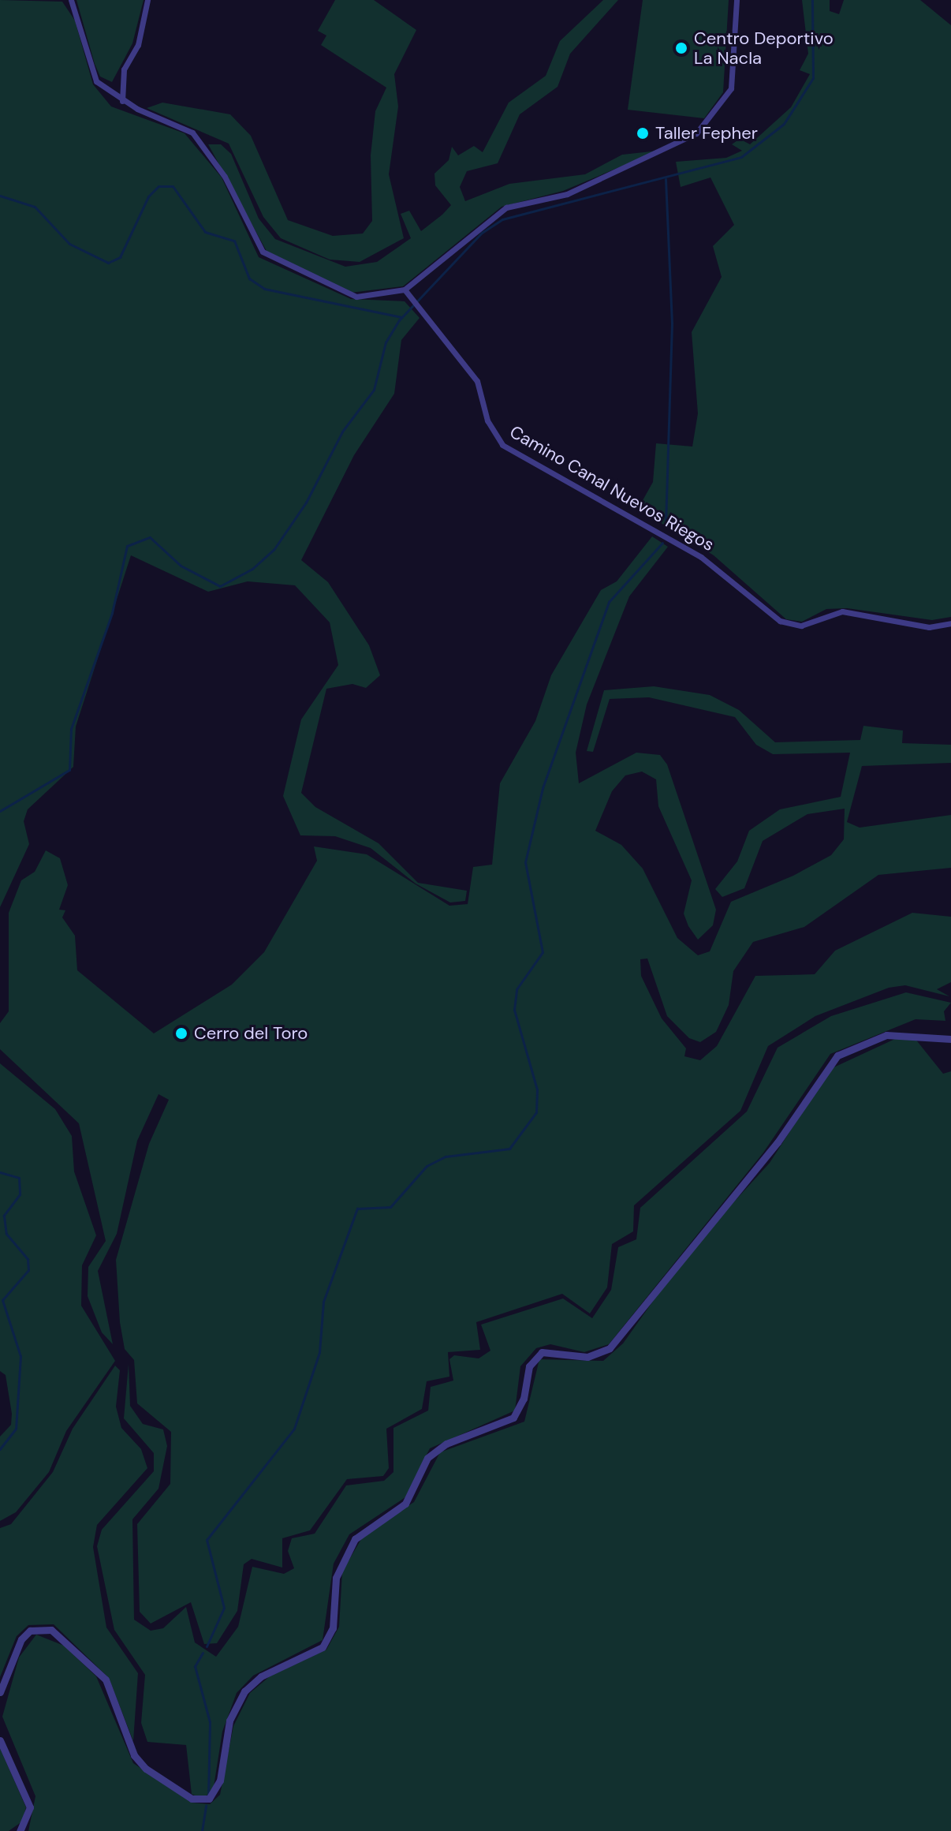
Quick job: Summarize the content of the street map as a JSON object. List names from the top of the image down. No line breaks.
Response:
{"streets":{"street":["Camino Canal Nuevos Riegos"]},"places":["Centro Deportivo La Nacla","Taller Fepher","Cerro del Toro"]}
